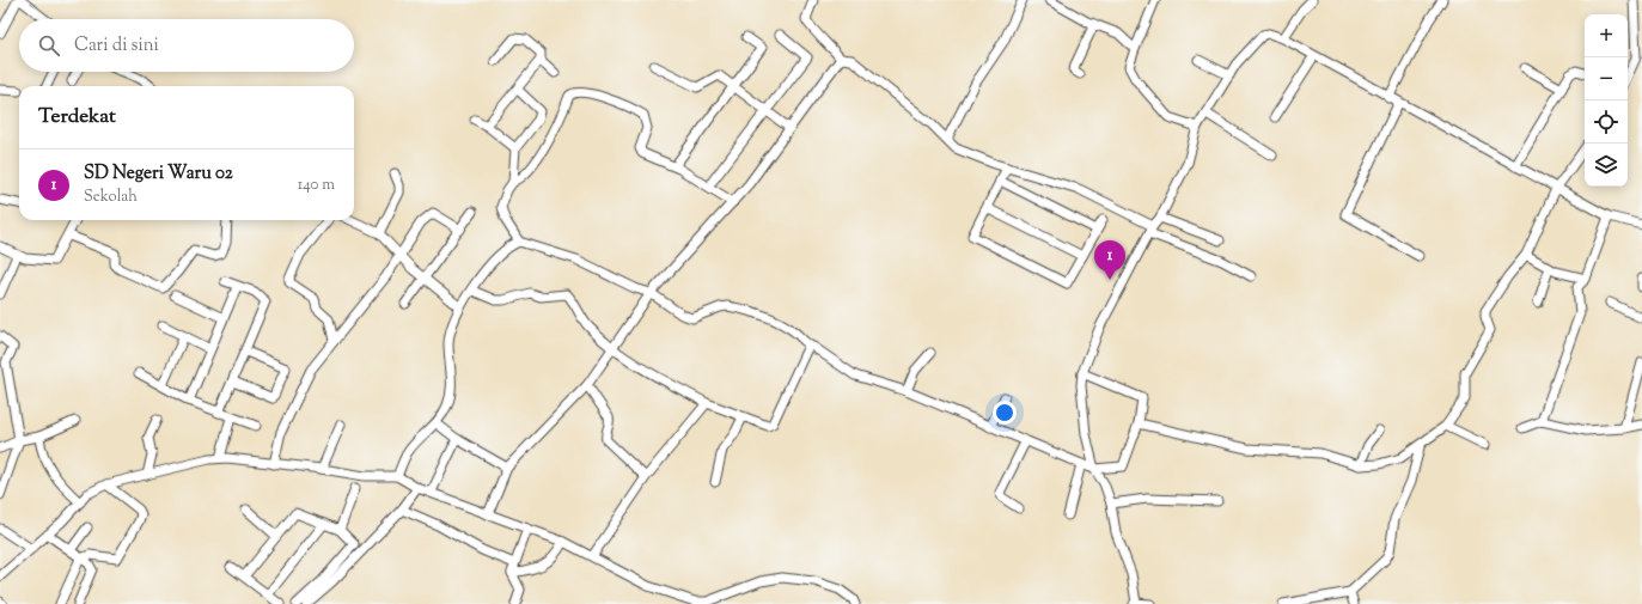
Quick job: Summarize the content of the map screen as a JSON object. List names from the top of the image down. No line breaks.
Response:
{"page":{"map_buttons":["+","−"],"search":"Cari di sini","heading":"Terdekat","list":[{"mark":"1","name":"SD Negeri Waru 02","note":"Sekolah","value":"140 m"}],"pins":"1"}}
